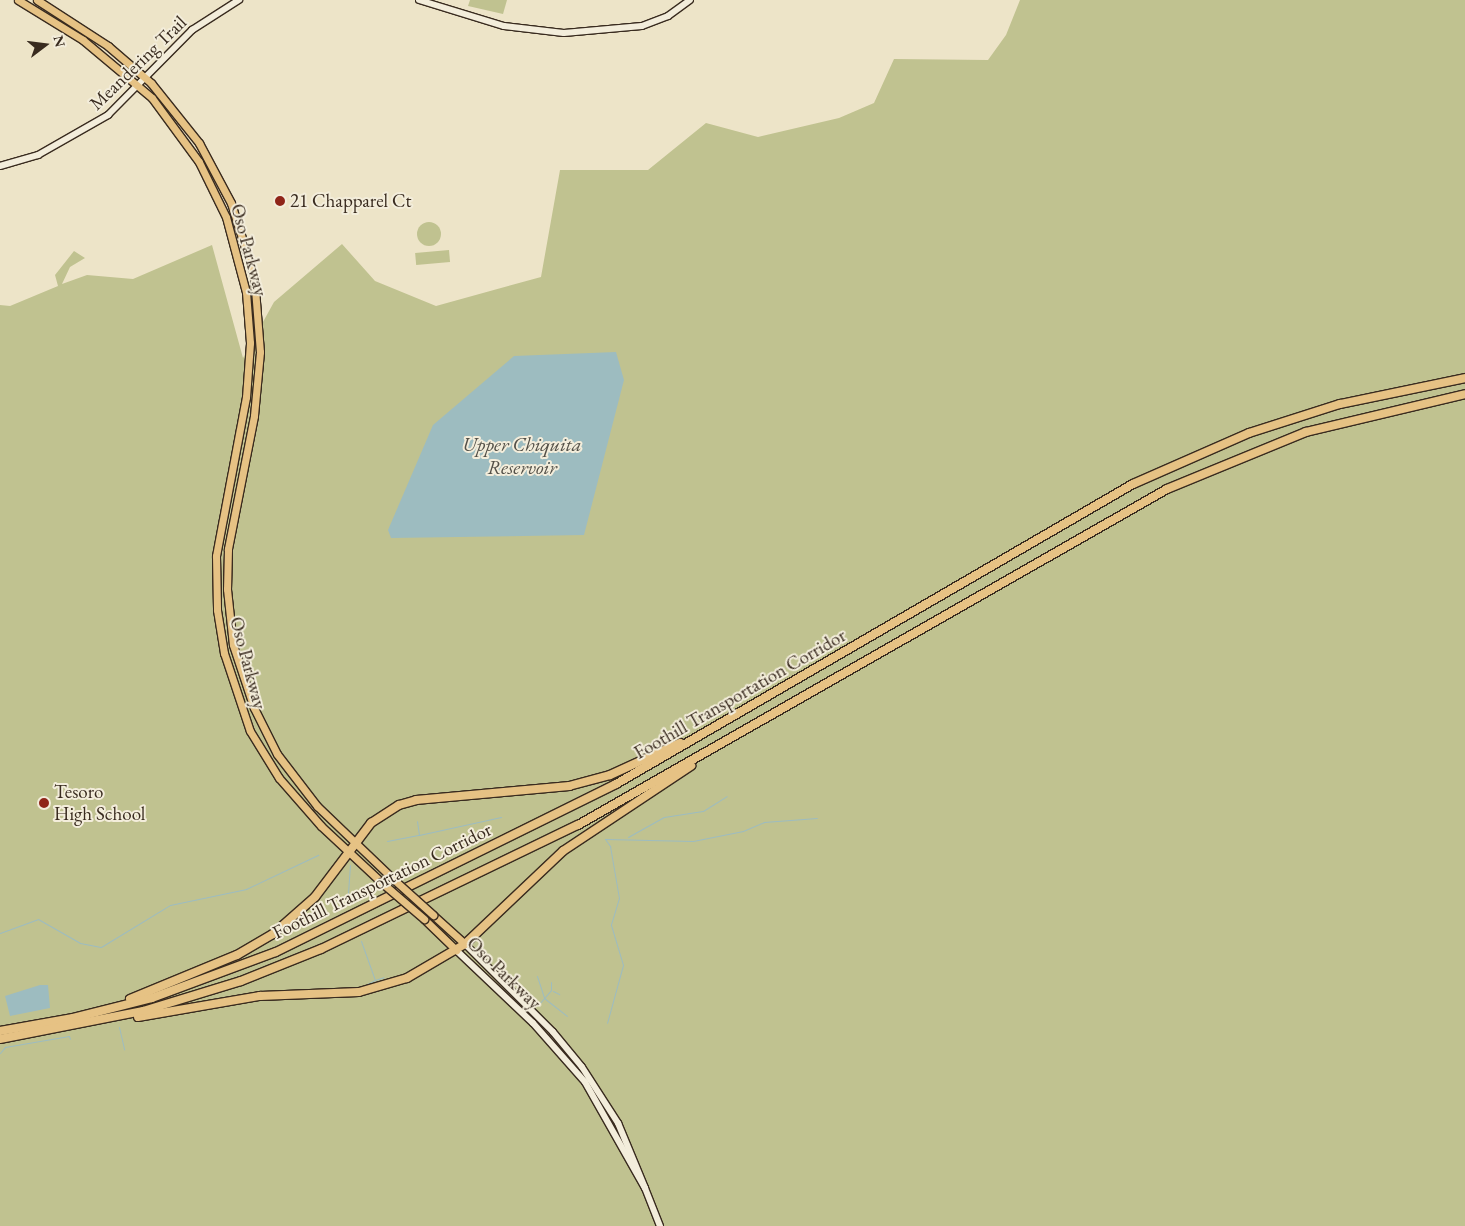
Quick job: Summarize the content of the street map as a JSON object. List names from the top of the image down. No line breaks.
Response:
{"streets":{"highway":["Foothill Transportation Corridor"],"main road":["Meandering Trail","Oso Parkway"]},"crossings":[["Meandering Trail","Oso Parkway"]],"water":["Upper Chiquita Reservoir"],"places":["21 Chapparel Ct","Tesoro High School"],"north":"right"}
